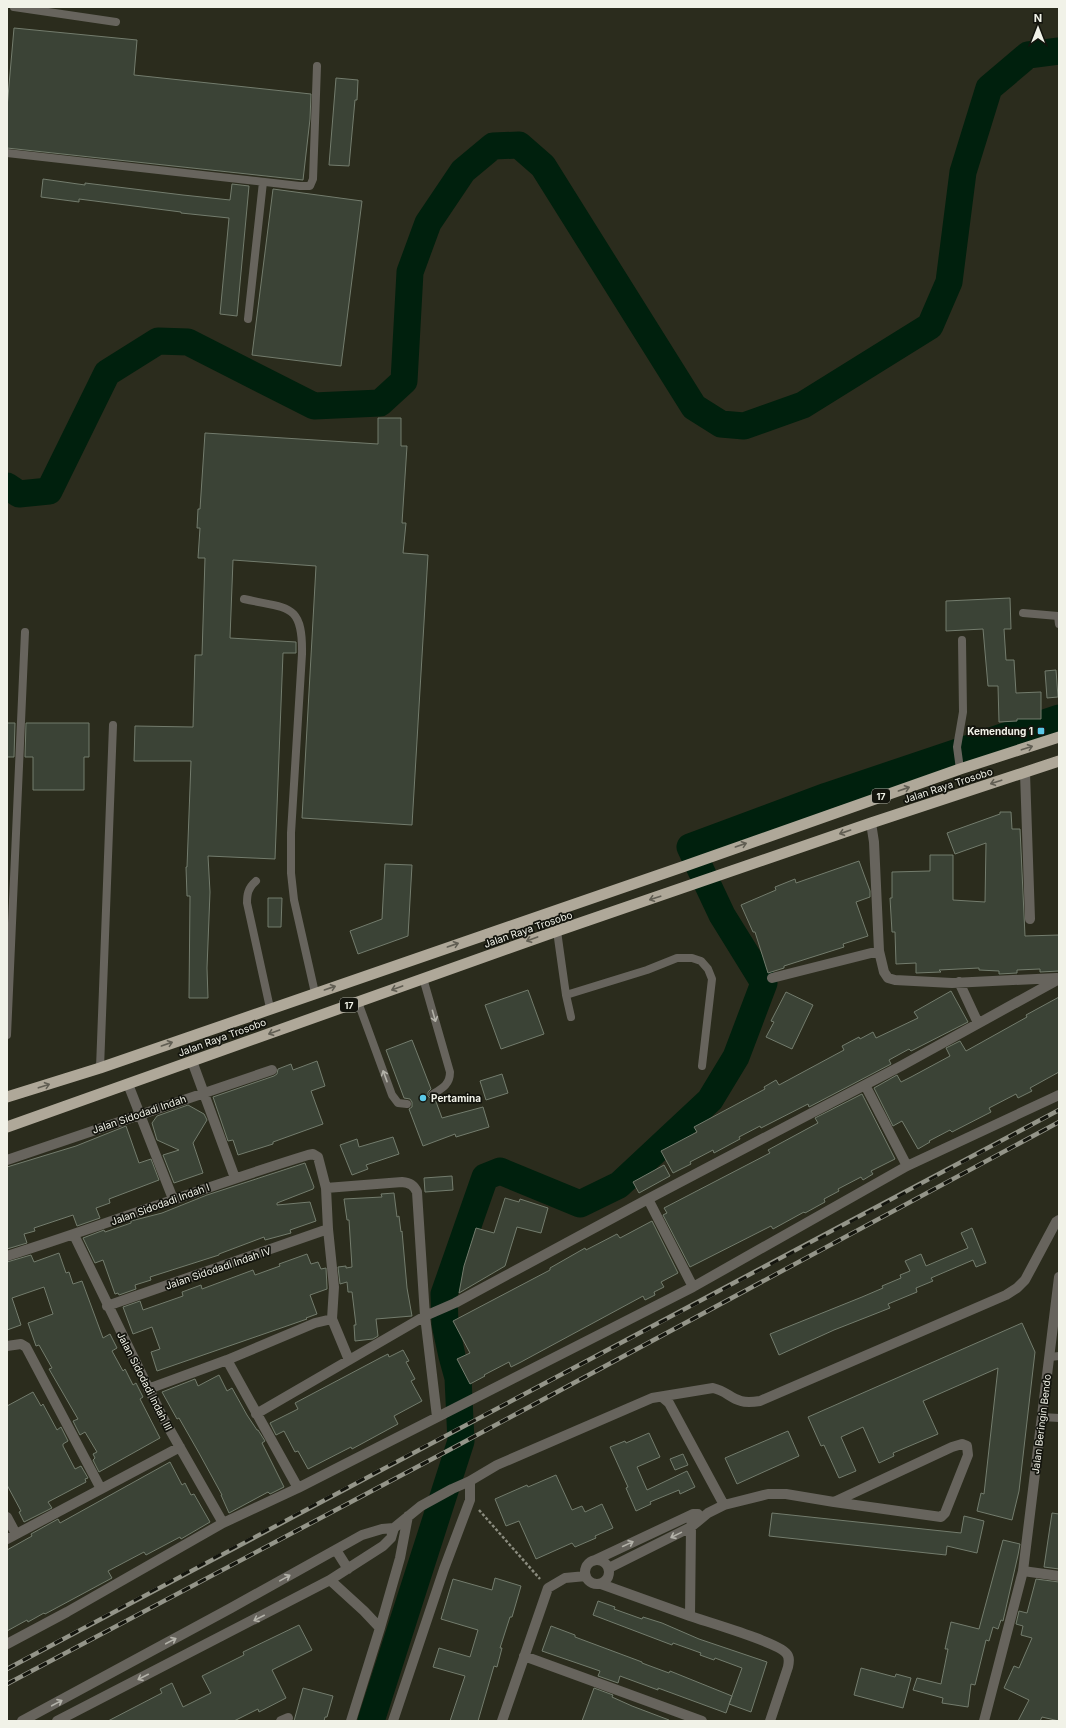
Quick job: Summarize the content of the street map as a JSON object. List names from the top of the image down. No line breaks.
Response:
{"streets":{"highway":["Jalan Raya Trosobo","17"],"street":["Jalan Sidodadi Indah","Jalan Sidodadi Indah I","Jalan Sidodadi Indah IV","Jalan Sidodadi Indah III","Jalan Beringin Bendo"]},"crossings":[["Jalan Sidodadi Indah I","Jalan Sidodadi Indah III"],["Jalan Sidodadi Indah IV","Jalan Sidodadi Indah III"]],"places":{"transit":["Kemendung 1"],"other":["Pertamina"]},"north":"top"}
